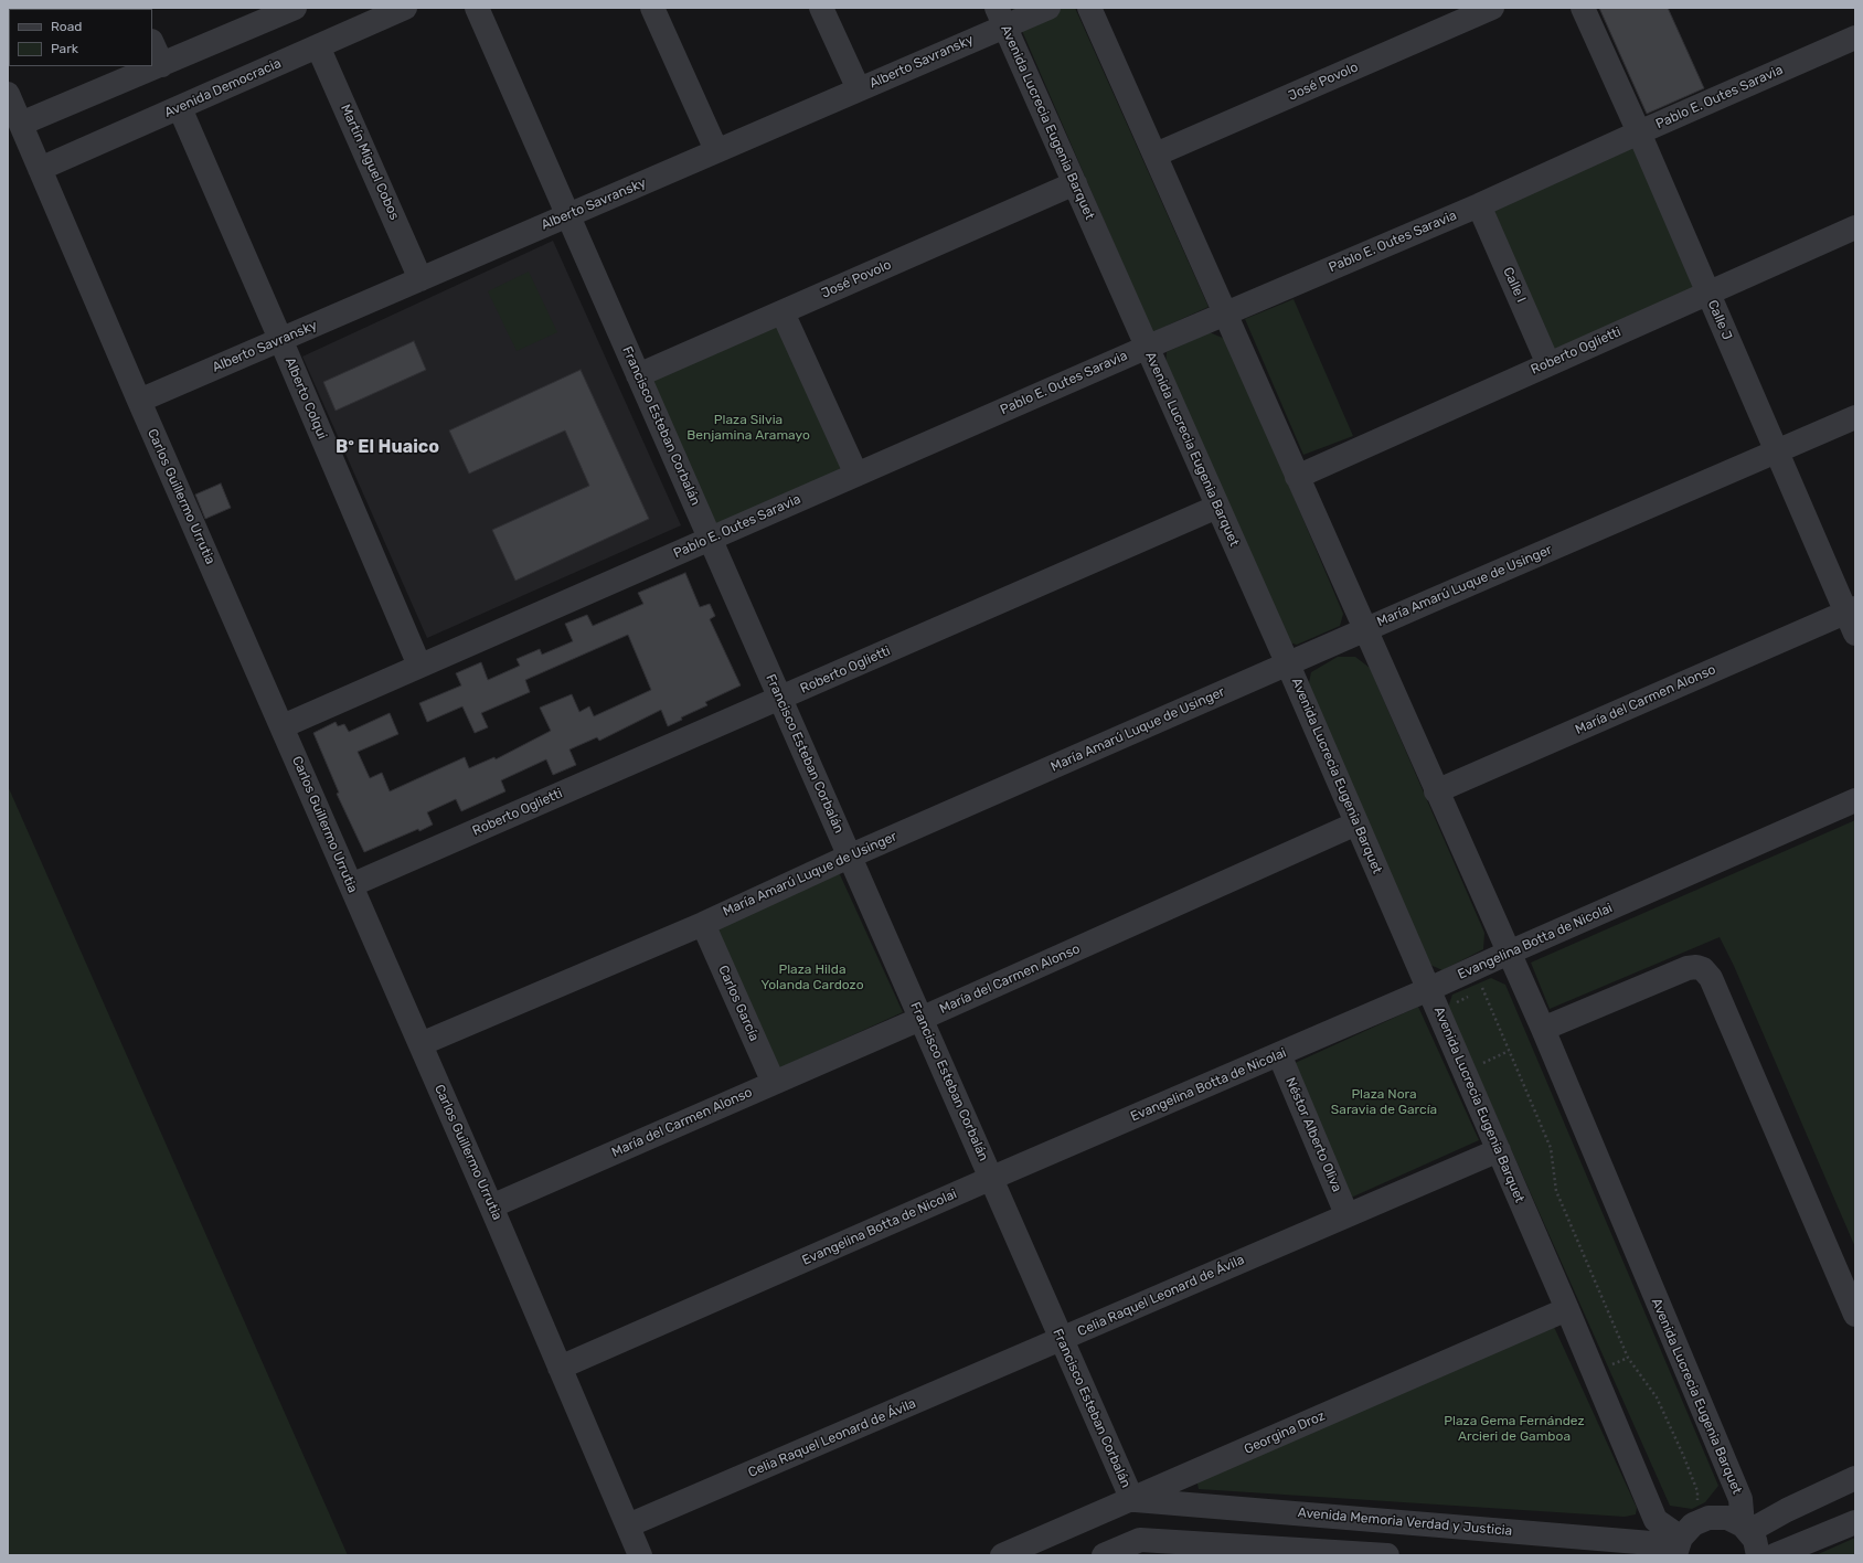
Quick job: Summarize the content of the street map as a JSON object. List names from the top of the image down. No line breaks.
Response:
{"streets":{"street":["Alberto Savransky","José Povolo","Avenida Democracia","Pablo E. Outes Saravia","Avenida Lucrecia Eugenia Barquet","Martín Miguel Cobos","Calle I","Calle J","Roberto Oglietti","Alberto Colqui","Francisco Esteban Corbalán","Carlos Guillermo Urrutia","María Amarú Luque de Usinger","María del Carmen Alonso","Evangelina Botta de Nicolai","Carlos García","Néstor Alberto Oliva","Celia Raquel Leonard de Ávila","Georgina Droz","Avenida Memoria Verdad y Justicia"]},"crossings":[["Alberto Savransky","Avenida Lucrecia Eugenia Barquet"],["Alberto Savransky","Martín Miguel Cobos"],["Alberto Savransky","Alberto Colqui"],["Alberto Savransky","Francisco Esteban Corbalán"],["Alberto Savransky","Carlos Guillermo Urrutia"],["José Povolo","Avenida Lucrecia Eugenia Barquet"],["José Povolo","Francisco Esteban Corbalán"],["Avenida Democracia","Martín Miguel Cobos"],["Avenida Democracia","Alberto Colqui"],["Avenida Democracia","Carlos Guillermo Urrutia"],["Pablo E. Outes Saravia","Avenida Lucrecia Eugenia Barquet"],["Pablo E. Outes Saravia","Calle I"],["Pablo E. Outes Saravia","Calle J"],["Pablo E. Outes Saravia","Alberto Colqui"],["Pablo E. Outes Saravia","Francisco Esteban Corbalán"],["Pablo E. Outes Saravia","Carlos Guillermo Urrutia"],["Avenida Lucrecia Eugenia Barquet","Roberto Oglietti"],["Avenida Lucrecia Eugenia Barquet","María Amarú Luque de Usinger"],["Avenida Lucrecia Eugenia Barquet","María del Carmen Alonso"],["Avenida Lucrecia Eugenia Barquet","Evangelina Botta de Nicolai"],["Avenida Lucrecia Eugenia Barquet","Celia Raquel Leonard de Ávila"],["Avenida Lucrecia Eugenia Barquet","Georgina Droz"],["Avenida Lucrecia Eugenia Barquet","Avenida Memoria Verdad y Justicia"],["Calle I","Roberto Oglietti"],["Calle J","Roberto Oglietti"],["Calle J","María Amarú Luque de Usinger"],["Calle J","María del Carmen Alonso"],["Roberto Oglietti","Francisco Esteban Corbalán"],["Roberto Oglietti","Carlos Guillermo Urrutia"],["Francisco Esteban Corbalán","María Amarú Luque de Usinger"],["Francisco Esteban Corbalán","María del Carmen Alonso"],["Francisco Esteban Corbalán","Evangelina Botta de Nicolai"],["Francisco Esteban Corbalán","Celia Raquel Leonard de Ávila"],["Francisco Esteban Corbalán","Georgina Droz"],["Francisco Esteban Corbalán","Avenida Memoria Verdad y Justicia"],["Carlos Guillermo Urrutia","María Amarú Luque de Usinger"],["Carlos Guillermo Urrutia","María del Carmen Alonso"],["Carlos Guillermo Urrutia","Evangelina Botta de Nicolai"],["Carlos Guillermo Urrutia","Celia Raquel Leonard de Ávila"],["María Amarú Luque de Usinger","Carlos García"],["María del Carmen Alonso","Carlos García"],["Evangelina Botta de Nicolai","Néstor Alberto Oliva"],["Néstor Alberto Oliva","Celia Raquel Leonard de Ávila"],["Georgina Droz","Avenida Memoria Verdad y Justicia"]],"districts":["Bº El Huaico"],"parks":["Plaza Silvia Benjamina Aramayo","Plaza Hilda Yolanda Cardozo","Plaza Nora Saravia de García","Plaza Gema Fernández Arcieri de Gamboa"],"legend":["Road","Park"]}
